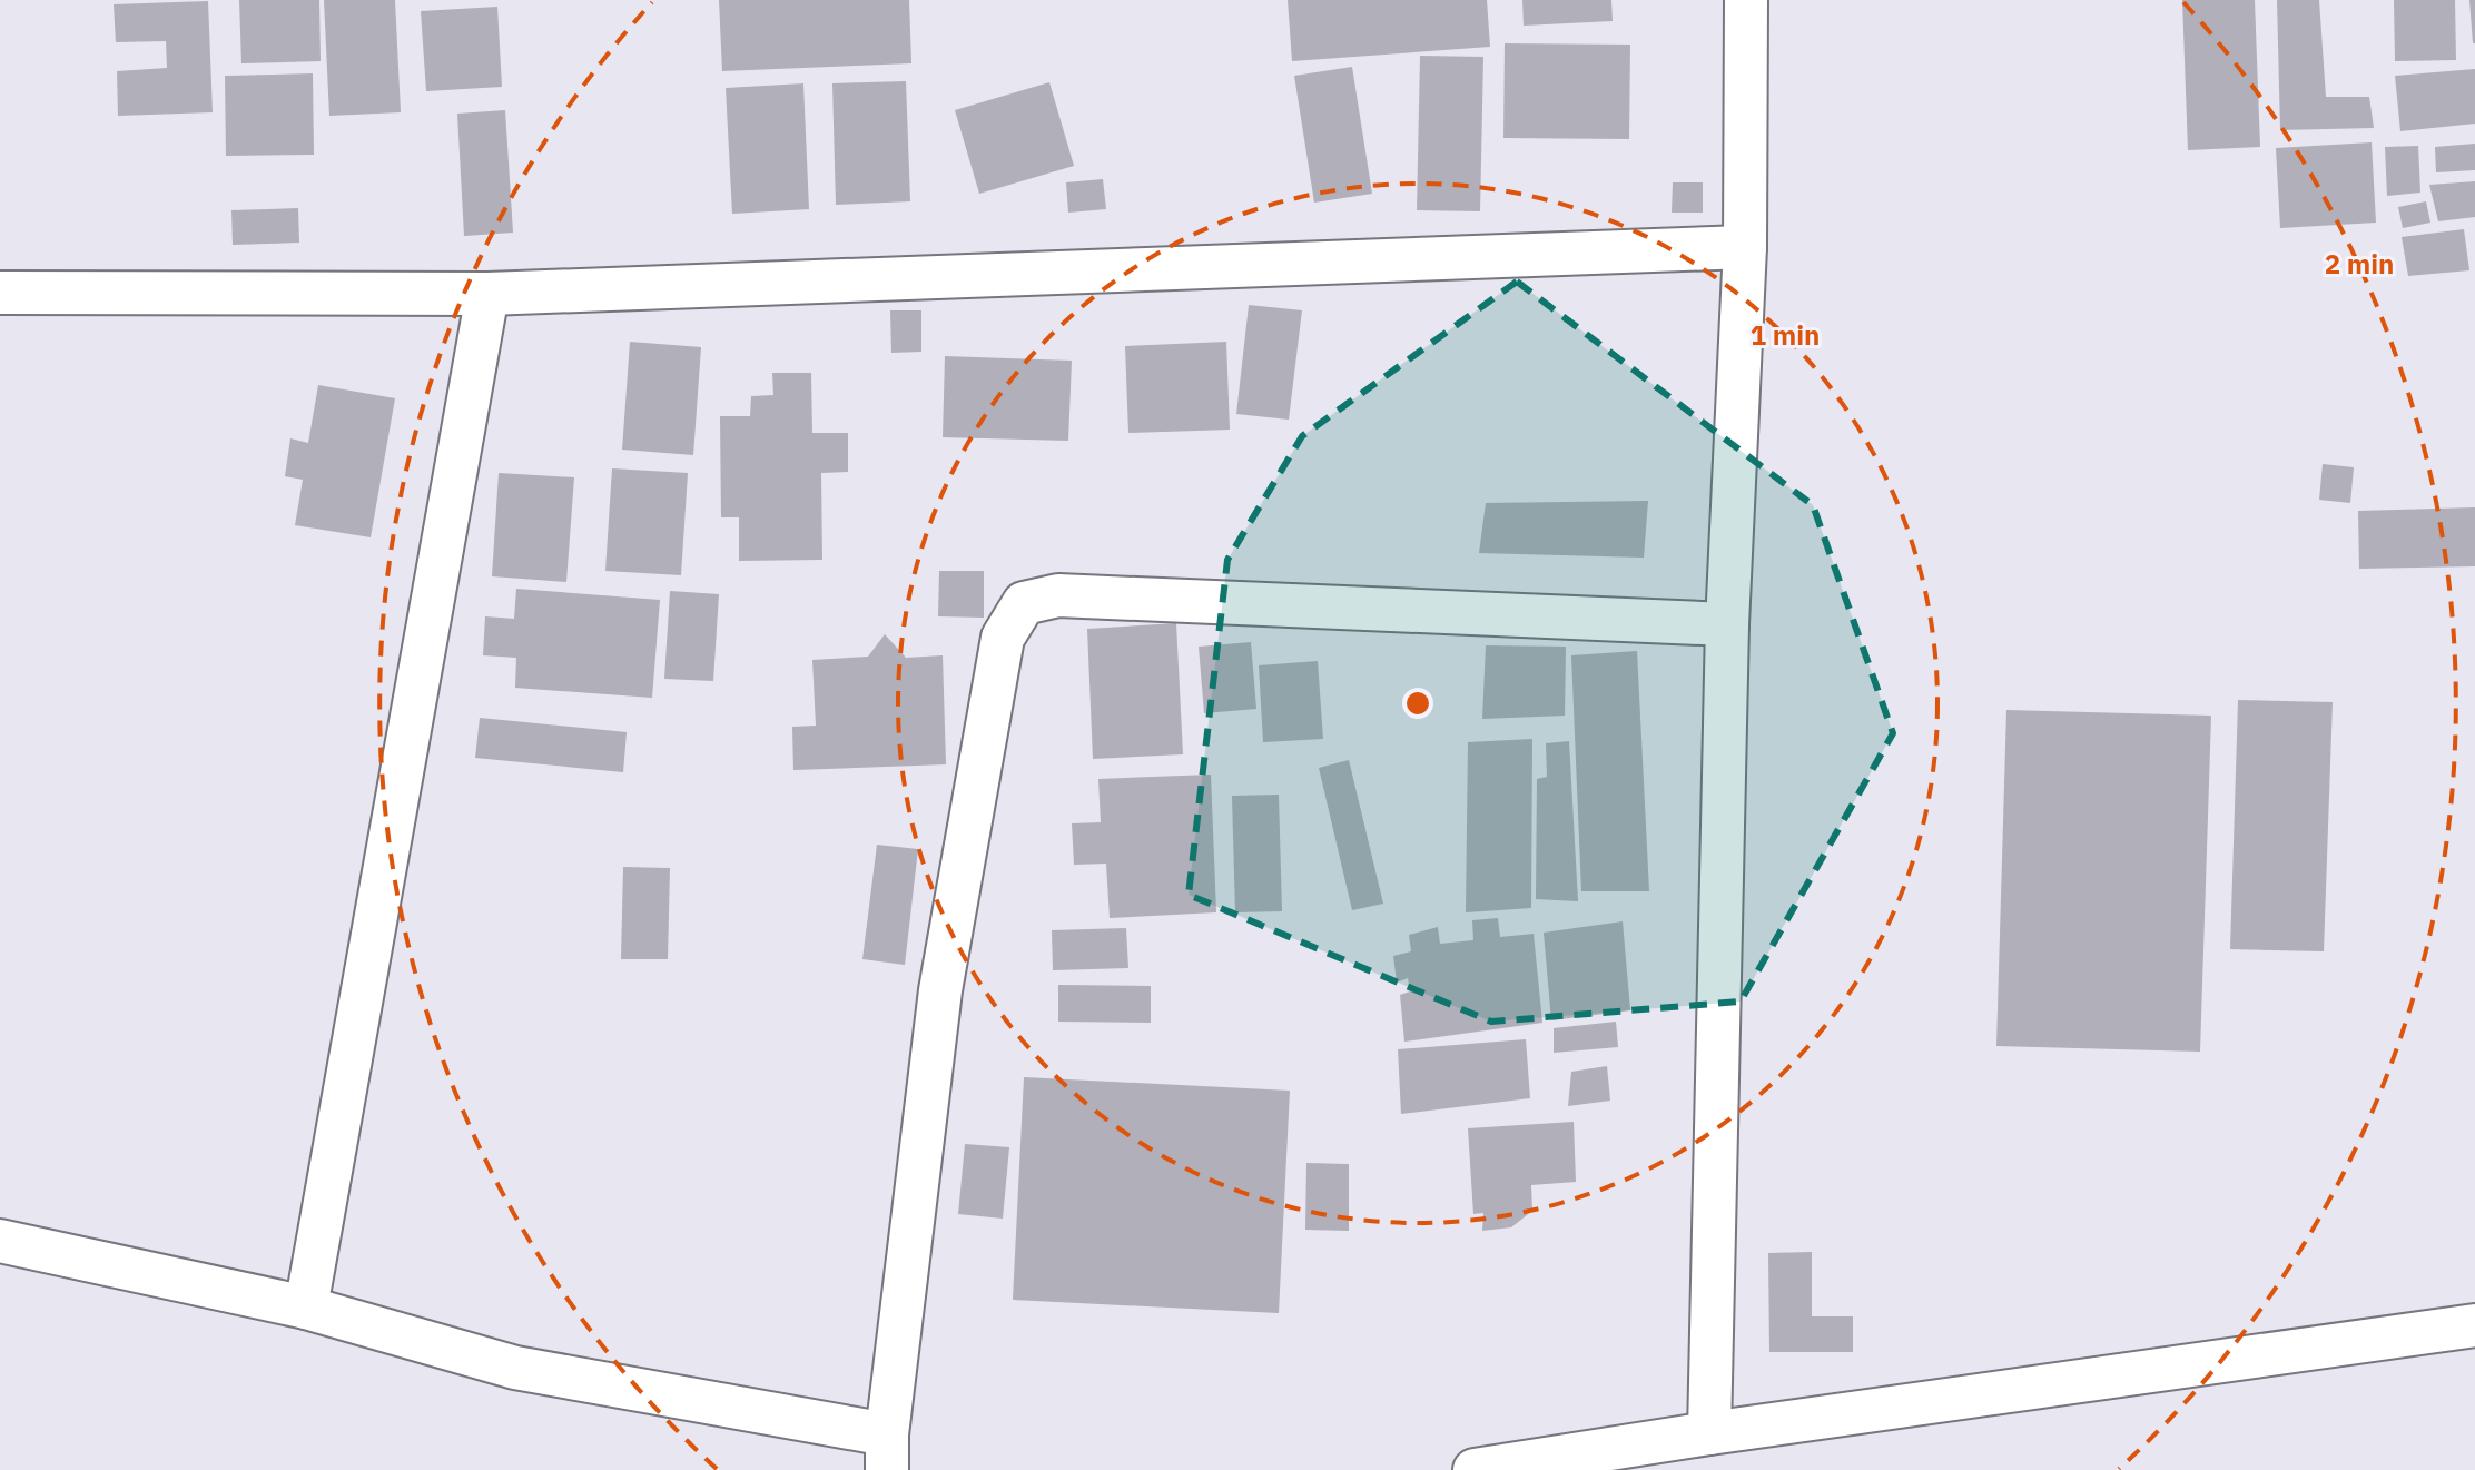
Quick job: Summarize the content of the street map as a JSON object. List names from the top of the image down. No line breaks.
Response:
{"rings":["2 min","1 min"]}
